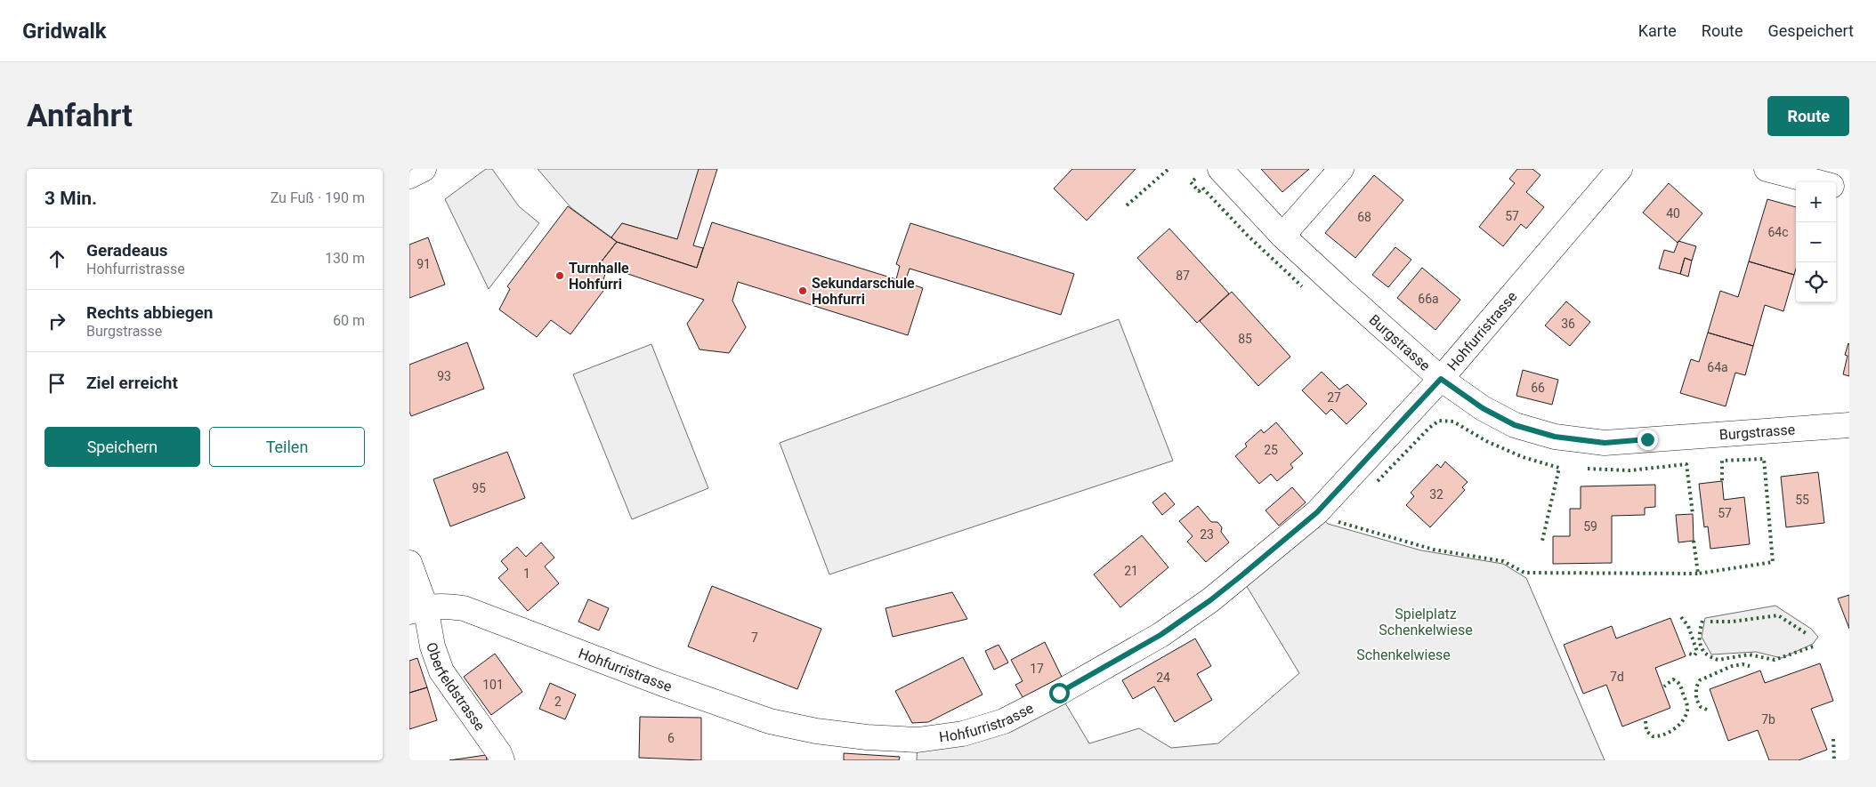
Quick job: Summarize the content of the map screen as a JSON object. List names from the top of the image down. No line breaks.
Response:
{"streets":{"street":["Hohfurristrasse","Burgstrasse","Oberfeldstrasse"]},"crossings":[["Hohfurristrasse","Burgstrasse"],["Hohfurristrasse","Oberfeldstrasse"]],"parks":["Spielplatz Schenkelwiese","Schenkelwiese"],"places":["Turnhalle Hohfurri","Sekundarschule Hohfurri"],"house_numbers":["40","57","68","64c","91","87","66a","36","85","64a","93","66","27","25","95","32","55","57","59","23","21","1","7","17","7d","24","101","2","7b","6"],"page":{"header":"Gridwalk","nav":["Karte","Route","Gespeichert"],"buttons":["Route",["Speichern","Teilen"]],"title":"Anfahrt","heading":["3 Min.","Zu Fuß · 190 m"],"map_buttons":["+","−"],"list":[["Geradeaus","Hohfurristrasse","130 m"],["Rechts abbiegen","Burgstrasse","60 m"],"Ziel erreicht"]}}
